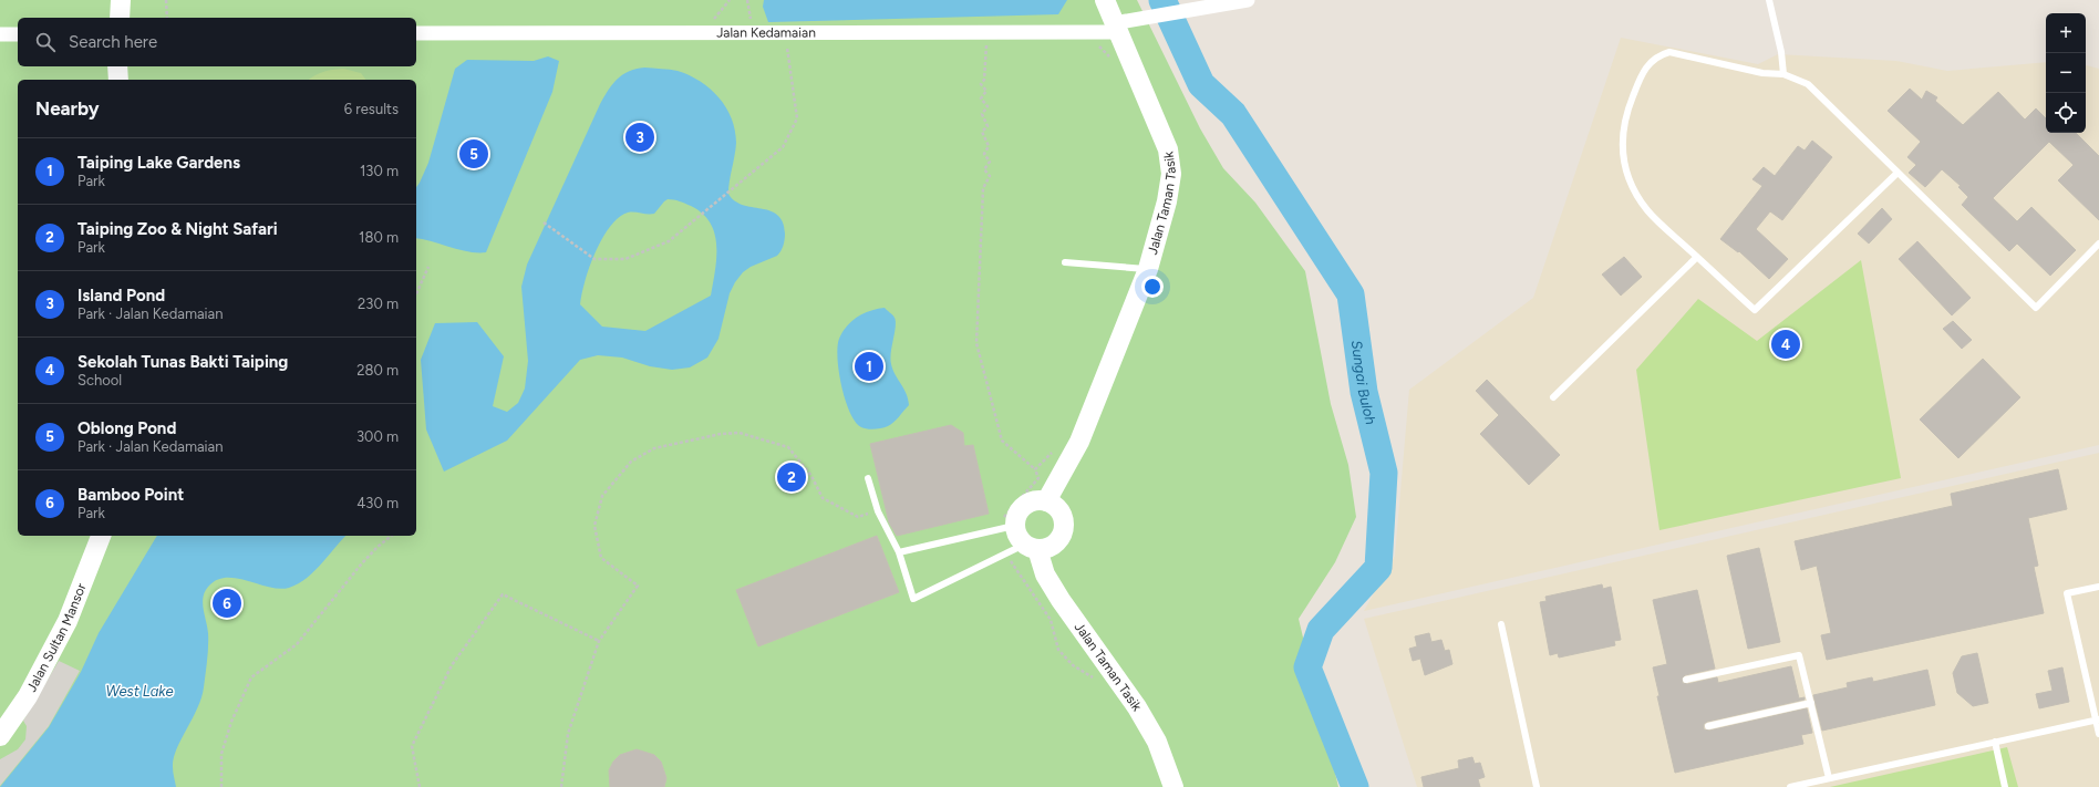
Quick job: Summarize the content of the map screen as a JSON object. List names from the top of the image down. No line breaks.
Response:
{"streets":{"street":["Jalan Kedamaian","Jalan Taman Tasik","Jalan Sultan Mansor"]},"crossings":[["Jalan Kedamaian","Jalan Taman Tasik"]],"water":["Sungai Buloh","West Lake"],"page":{"map_buttons":["+","−"],"search":"Search here","heading":["Nearby","6 results"],"pins":["3","5","4","1","2","6"],"list":[{"mark":"1","name":"Taiping Lake Gardens","note":"Park","value":"130 m"},{"mark":"2","name":"Taiping Zoo & Night Safari","note":"Park","value":"180 m"},{"mark":"3","name":"Island Pond","note":"Park · Jalan Kedamaian","value":"230 m"},{"mark":"4","name":"Sekolah Tunas Bakti Taiping","note":"School","value":"280 m"},{"mark":"5","name":"Oblong Pond","note":"Park · Jalan Kedamaian","value":"300 m"},{"mark":"6","name":"Bamboo Point","note":"Park","value":"430 m"}]}}
